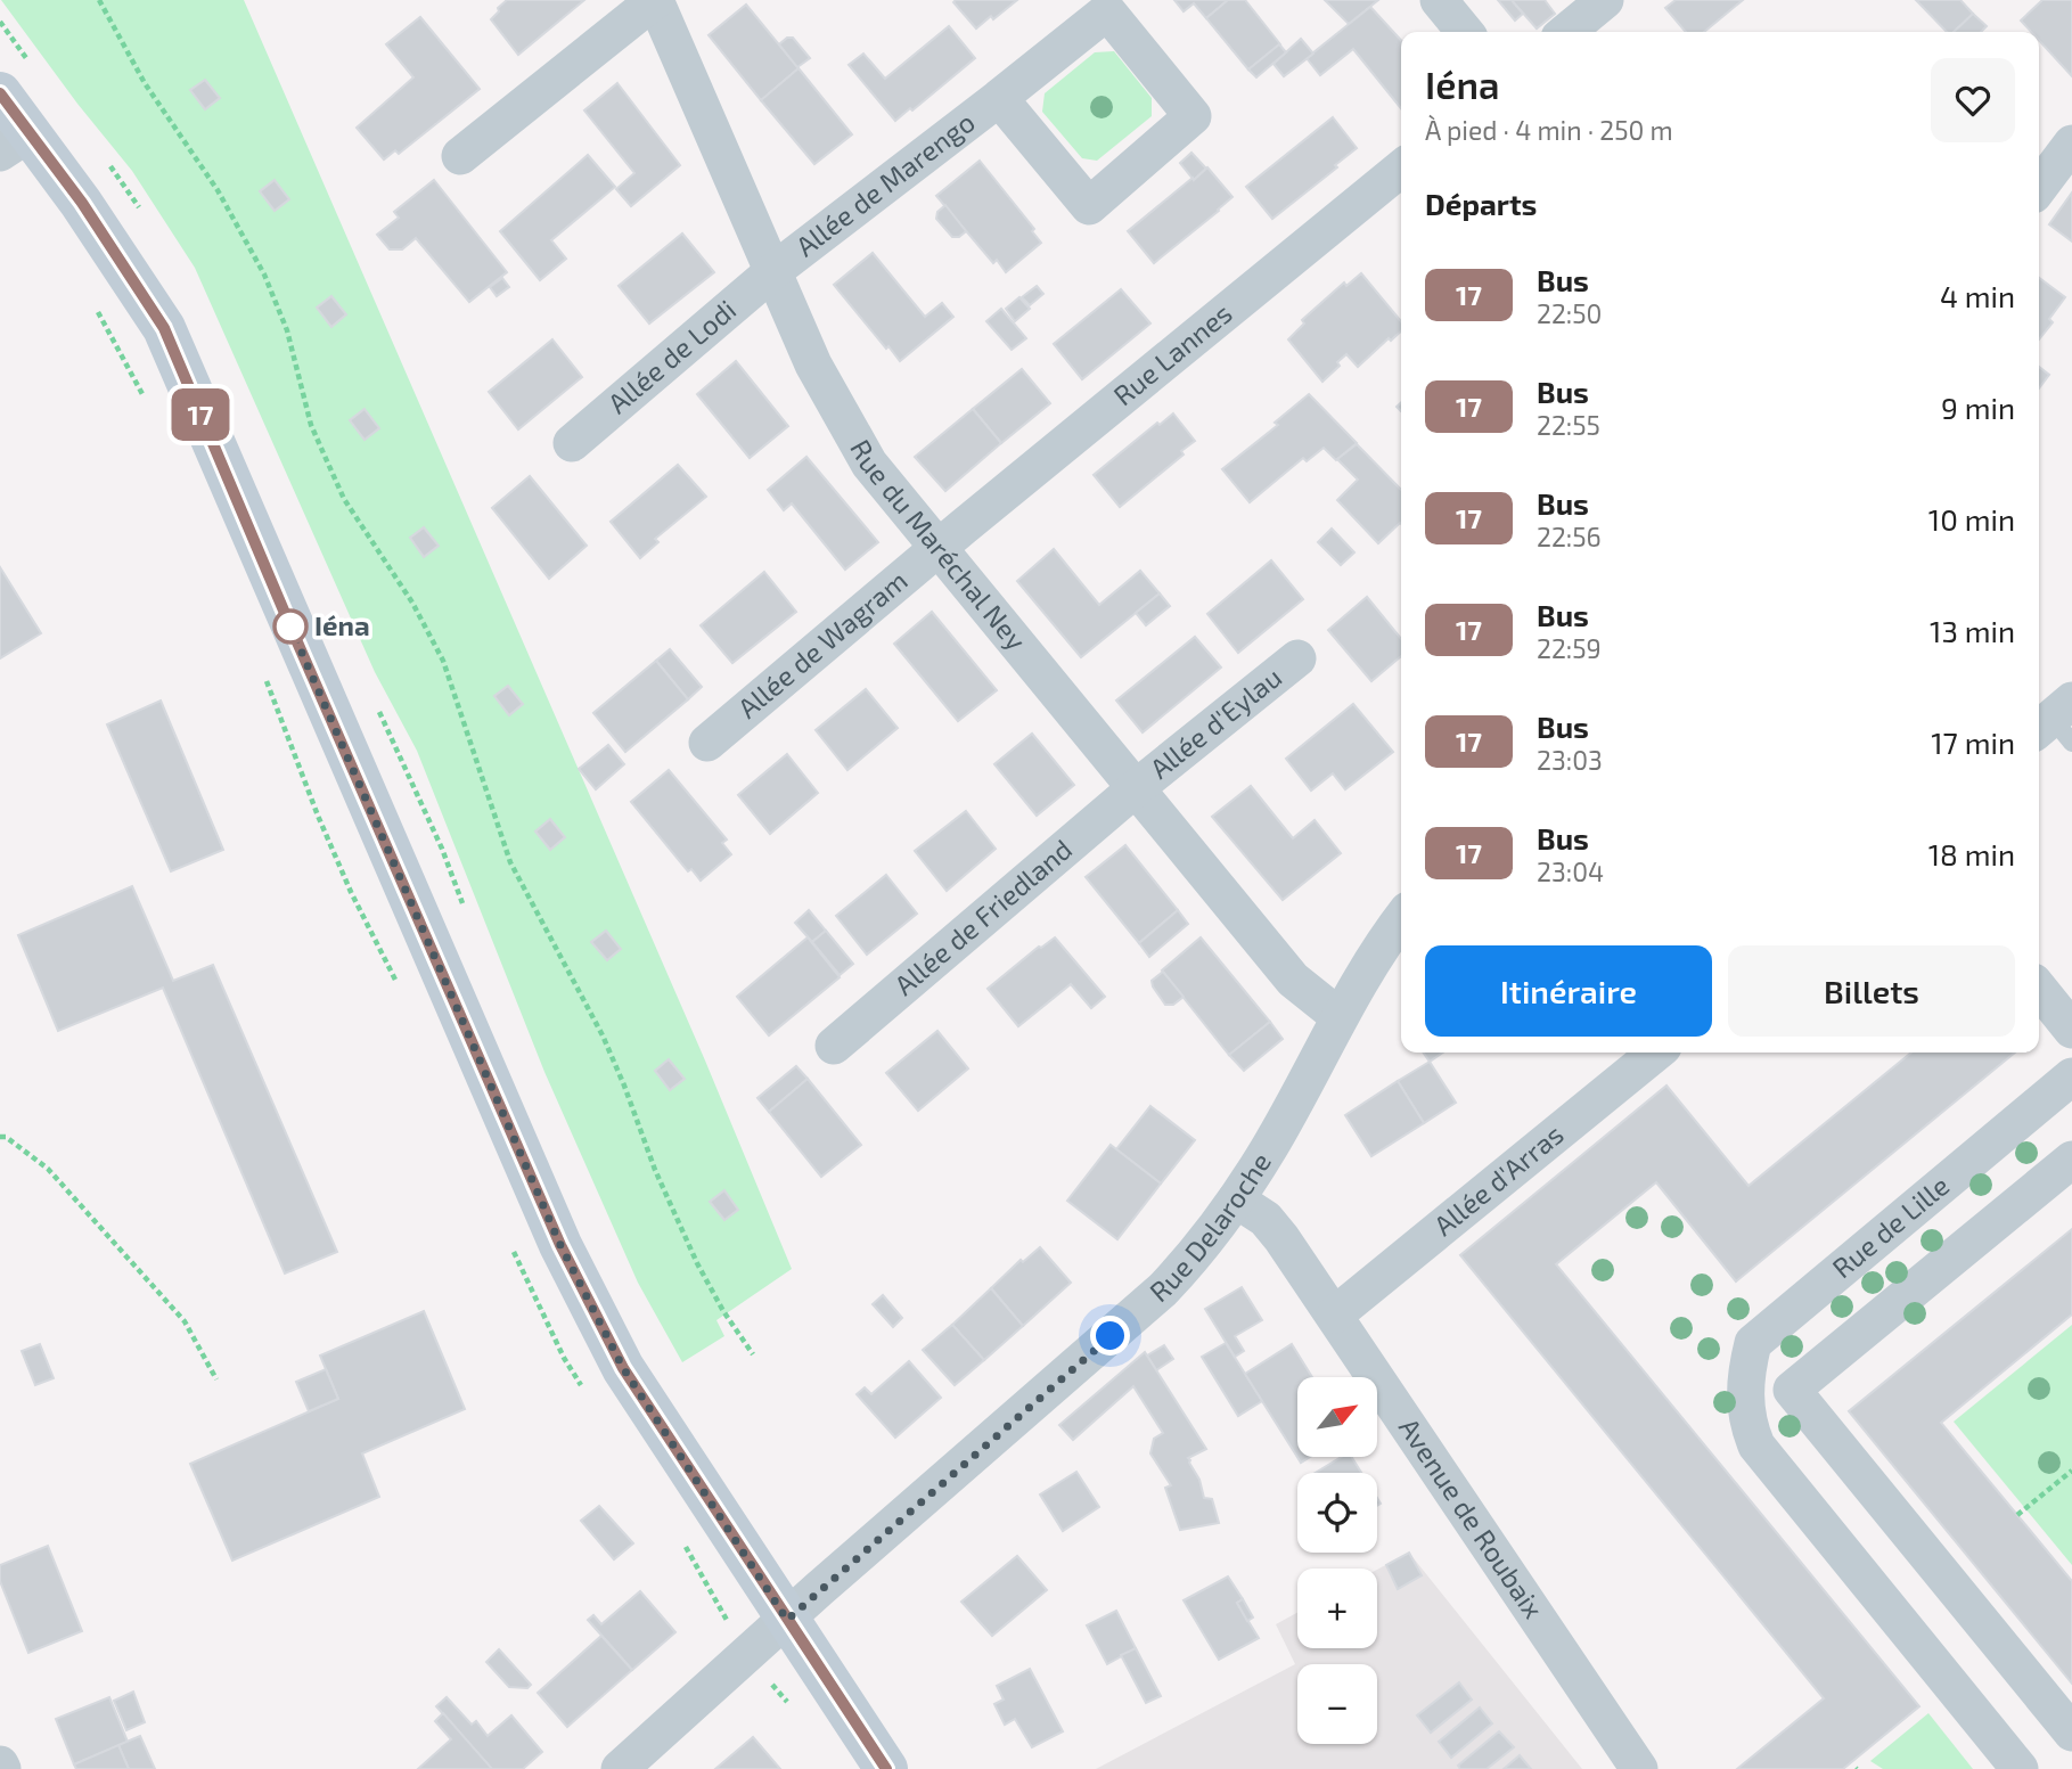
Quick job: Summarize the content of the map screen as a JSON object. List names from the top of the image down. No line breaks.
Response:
{"streets":{"street":["Allée de Marengo","Rue Lannes","Allée de Lodi","Rue du Maréchal Ney","Allée de Wagram","Allée d'Eylau","Allée de Friedland","Allée d'Arras","Rue Delaroche","Rue de Lille","Avenue de Roubaix"]},"crossings":[["Allée de Marengo","Allée de Lodi"],["Allée de Marengo","Rue du Maréchal Ney"],["Rue Lannes","Rue du Maréchal Ney"],["Rue Lannes","Allée de Wagram"],["Allée de Lodi","Rue du Maréchal Ney"],["Rue du Maréchal Ney","Allée de Wagram"],["Rue du Maréchal Ney","Allée d'Eylau"],["Rue du Maréchal Ney","Allée de Friedland"],["Rue du Maréchal Ney","Rue Delaroche"],["Allée d'Eylau","Allée de Friedland"],["Allée d'Arras","Avenue de Roubaix"],["Rue Delaroche","Avenue de Roubaix"]],"places":["Iéna"],"lines":["bus line 17"],"north":"top right","page":{"on_map":"17","heading":[["Iéna","À pied · 4 min · 250 m"],"Départs"],"list":[{"mark":"17","name":"Bus","note":"22:50","value":"4 min"},{"mark":"17","name":"Bus","note":"22:55","value":"9 min"},{"mark":"17","name":"Bus","note":"22:56","value":"10 min"},{"mark":"17","name":"Bus","note":"22:59","value":"13 min"},{"mark":"17","name":"Bus","note":"23:03","value":"17 min"},{"mark":"17","name":"Bus","note":"23:04","value":"18 min"}],"buttons":["Itinéraire","Billets"],"map_buttons":["+","−"]}}
